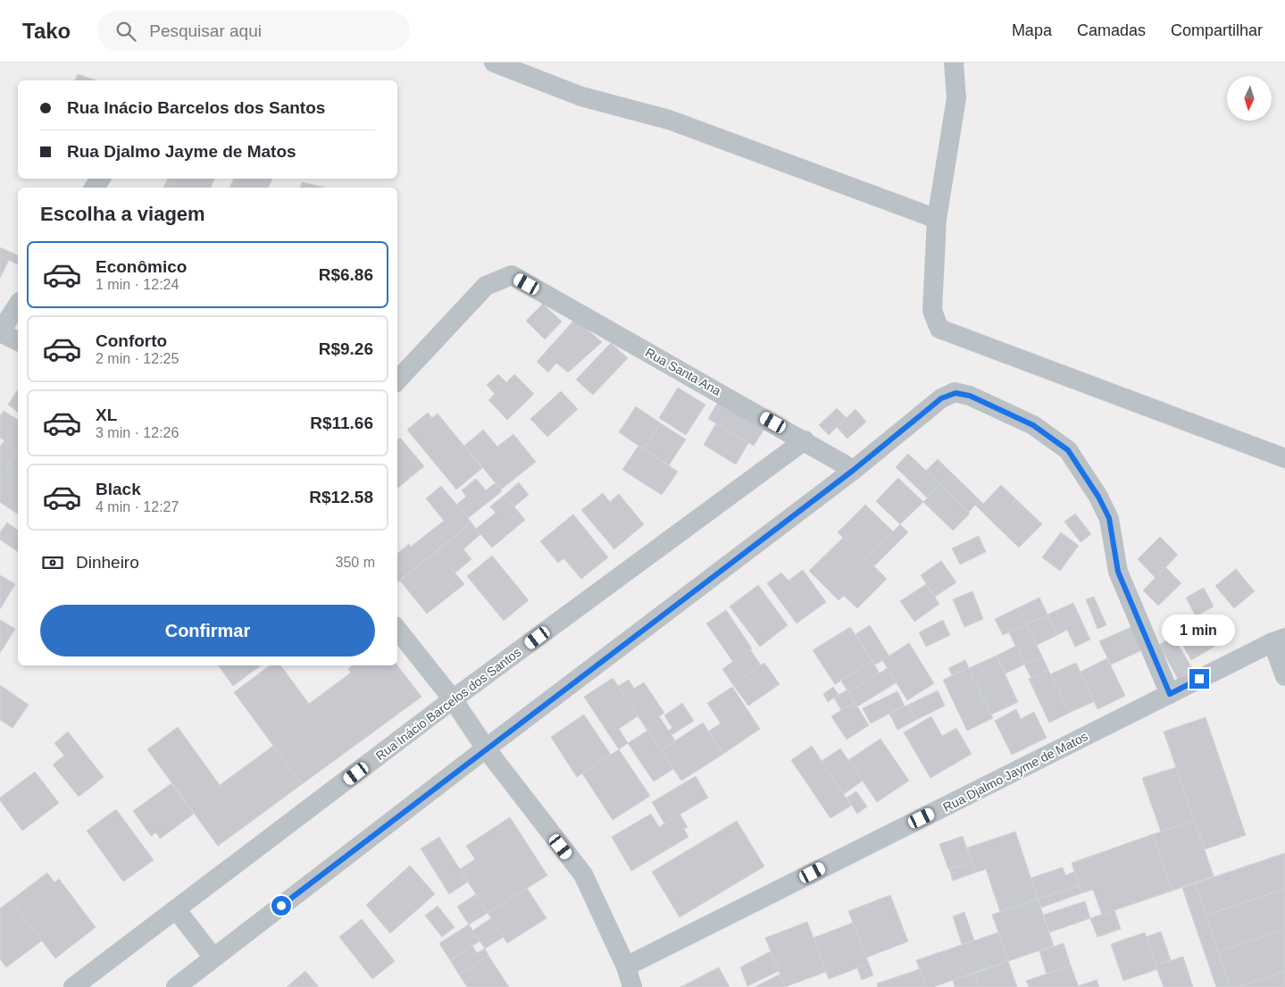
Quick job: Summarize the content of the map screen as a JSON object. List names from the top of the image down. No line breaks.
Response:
{"streets":{"street":["Rua Santa Ana","Rua Inácio Barcelos dos Santos","Rua Djalmo Jayme de Matos"]},"crossings":[["Rua Santa Ana","Rua Inácio Barcelos dos Santos"]],"north":"bottom","page":{"header":"Tako","search":"Pesquisar aqui","nav":["Mapa","Camadas","Compartilhar"],"banner":["Rua Inácio Barcelos dos Santos","Rua Djalmo Jayme de Matos"],"heading":"Escolha a viagem","list":[{"name":"Econômico","note":"1 min · 12:24","value":"R$6.86"},{"name":"Conforto","note":"2 min · 12:25","value":"R$9.26"},{"name":"XL","note":"3 min · 12:26","value":"R$11.66"},{"name":"Black","note":"4 min · 12:27","value":"R$12.58"}],"pay":["Dinheiro","350 m"],"buttons":"Confirmar","bubble":"1 min"}}
